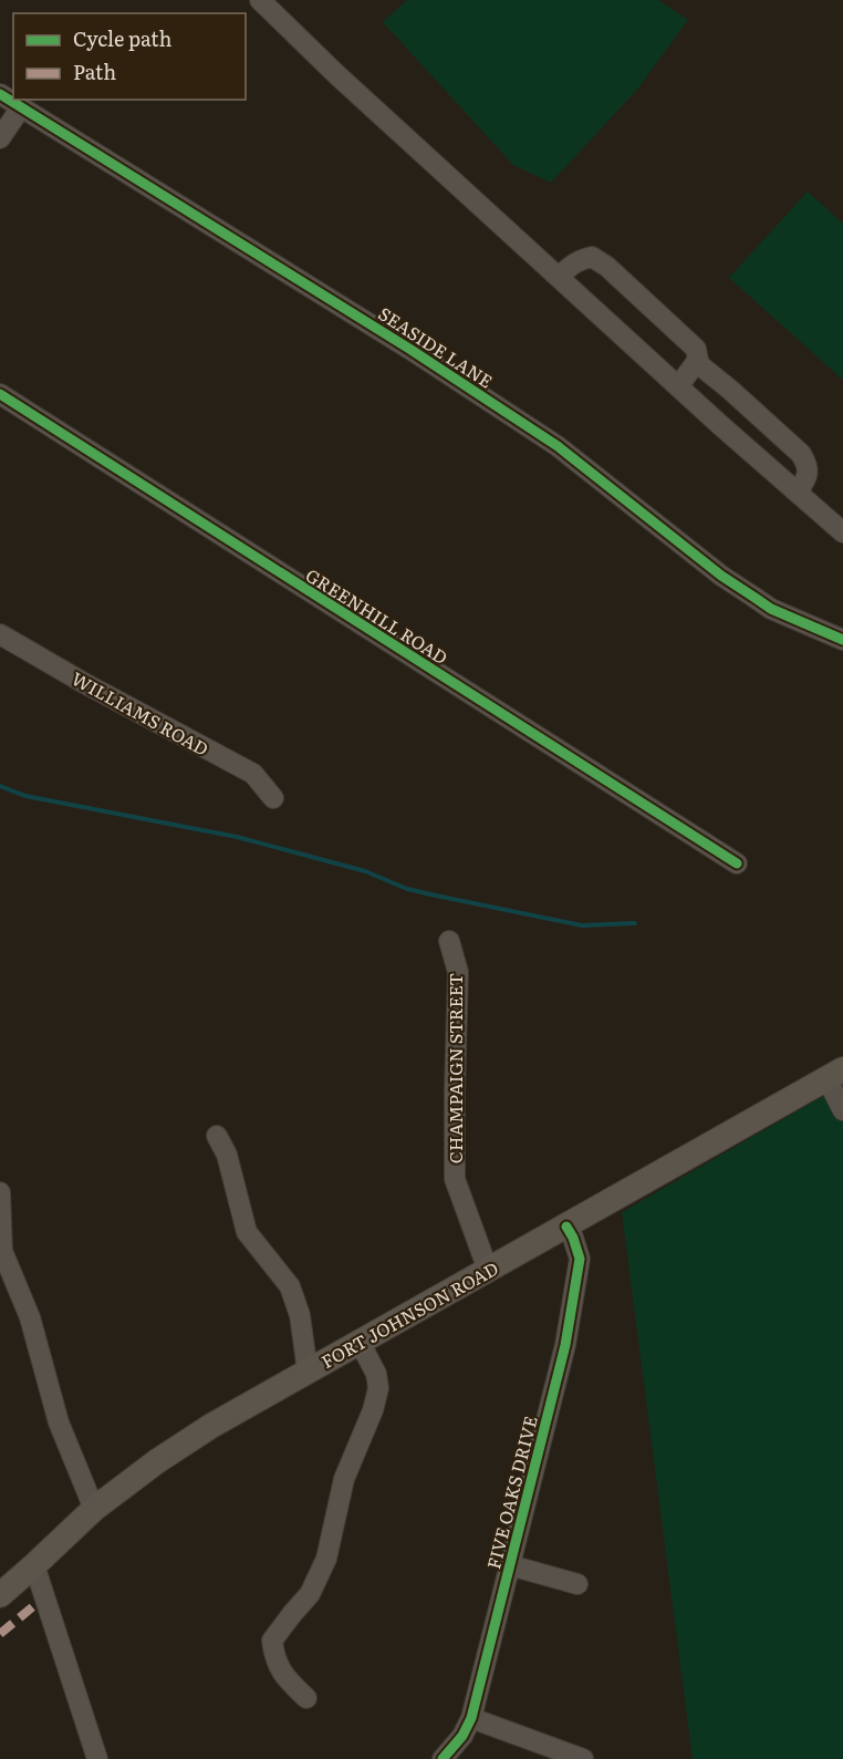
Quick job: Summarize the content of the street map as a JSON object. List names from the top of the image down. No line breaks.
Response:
{"streets":{"main road":["FORT JOHNSON ROAD"],"street":["SEASIDE LANE","GREENHILL ROAD","WILLIAMS ROAD","CHAMPAIGN STREET","FIVE OAKS DRIVE"]},"crossings":[["CHAMPAIGN STREET","FORT JOHNSON ROAD"],["FORT JOHNSON ROAD","FIVE OAKS DRIVE"]],"legend":["Cycle path","Path"]}
